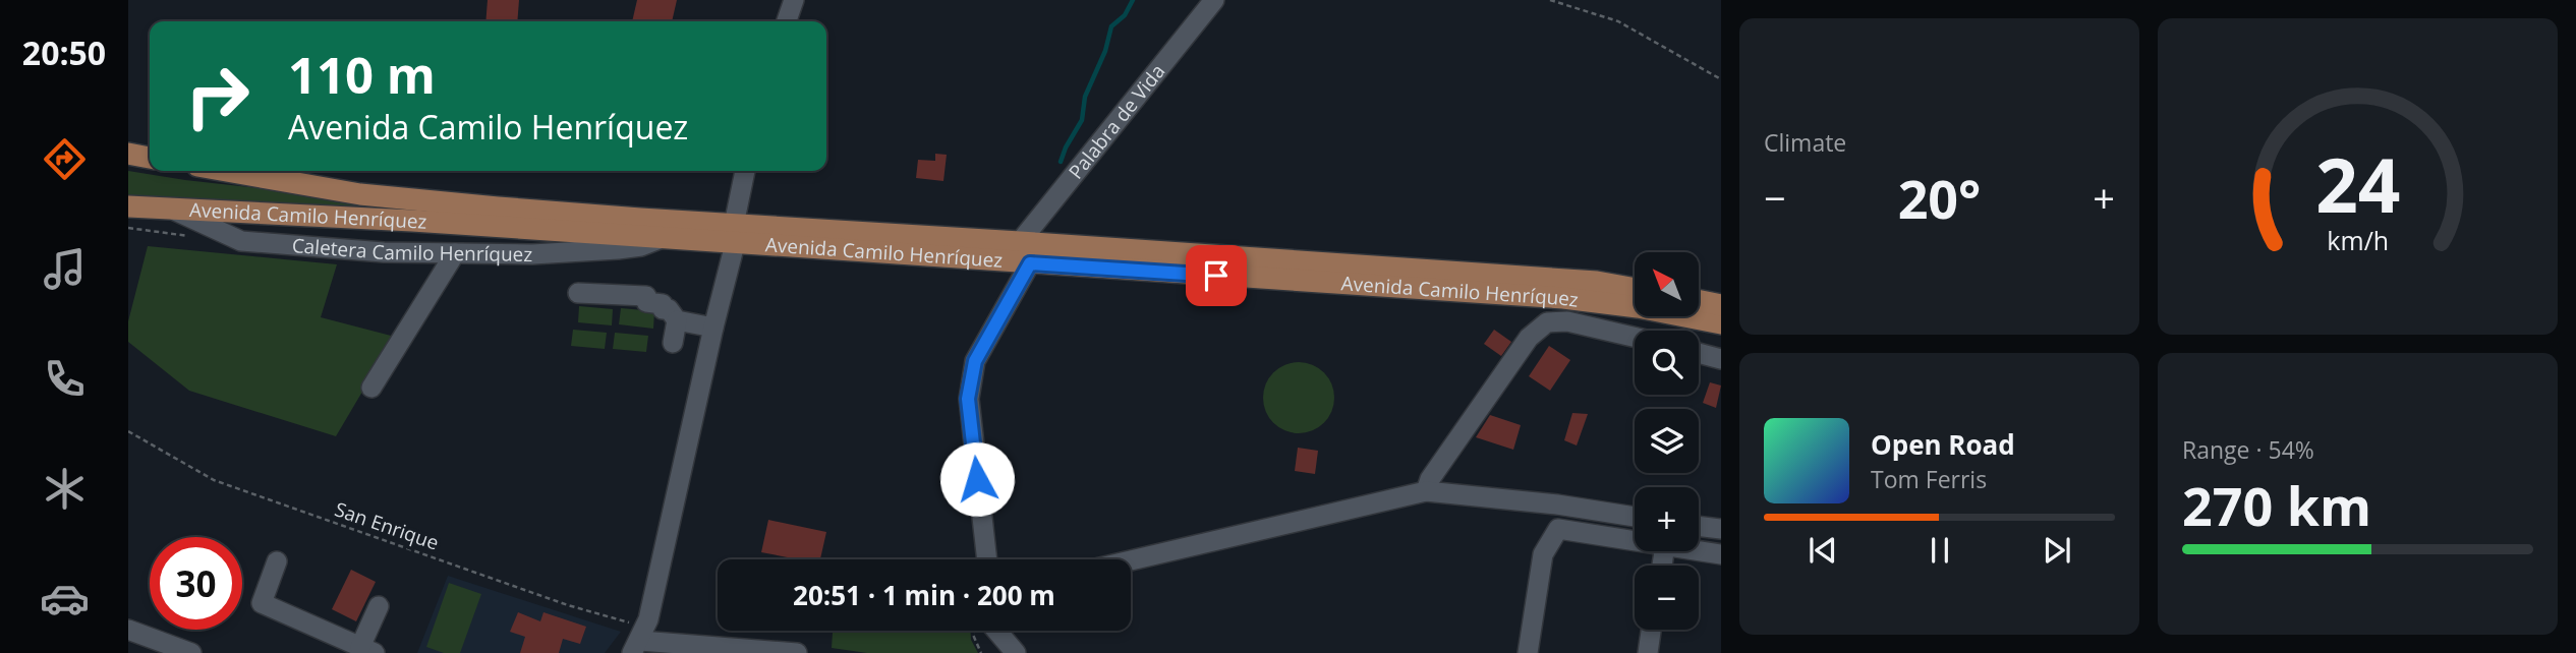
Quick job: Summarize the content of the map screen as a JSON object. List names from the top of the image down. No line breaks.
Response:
{"streets":{"main road":["Avenida Camilo Henríquez"],"street":["Palabra de Vida","Caletera Camilo Henríquez"],"path":["San Enrique"]},"crossings":[["Palabra de Vida","Avenida Camilo Henríquez"],["Avenida Camilo Henríquez","Caletera Camilo Henríquez"]],"north":"top left","page":{"tabs":"20:50","tile":["Climate",["Range · 54%","270 km"]],"turn":["110 m","Avenida Camilo Henríquez"],"heat":["−","20°","+"],"map_buttons":["+","−"],"song":["Open Road","Tom Ferris"],"limit":"30","trip":"20:51 · 1 min · 200 m","gauge":["24","km/h"]}}
